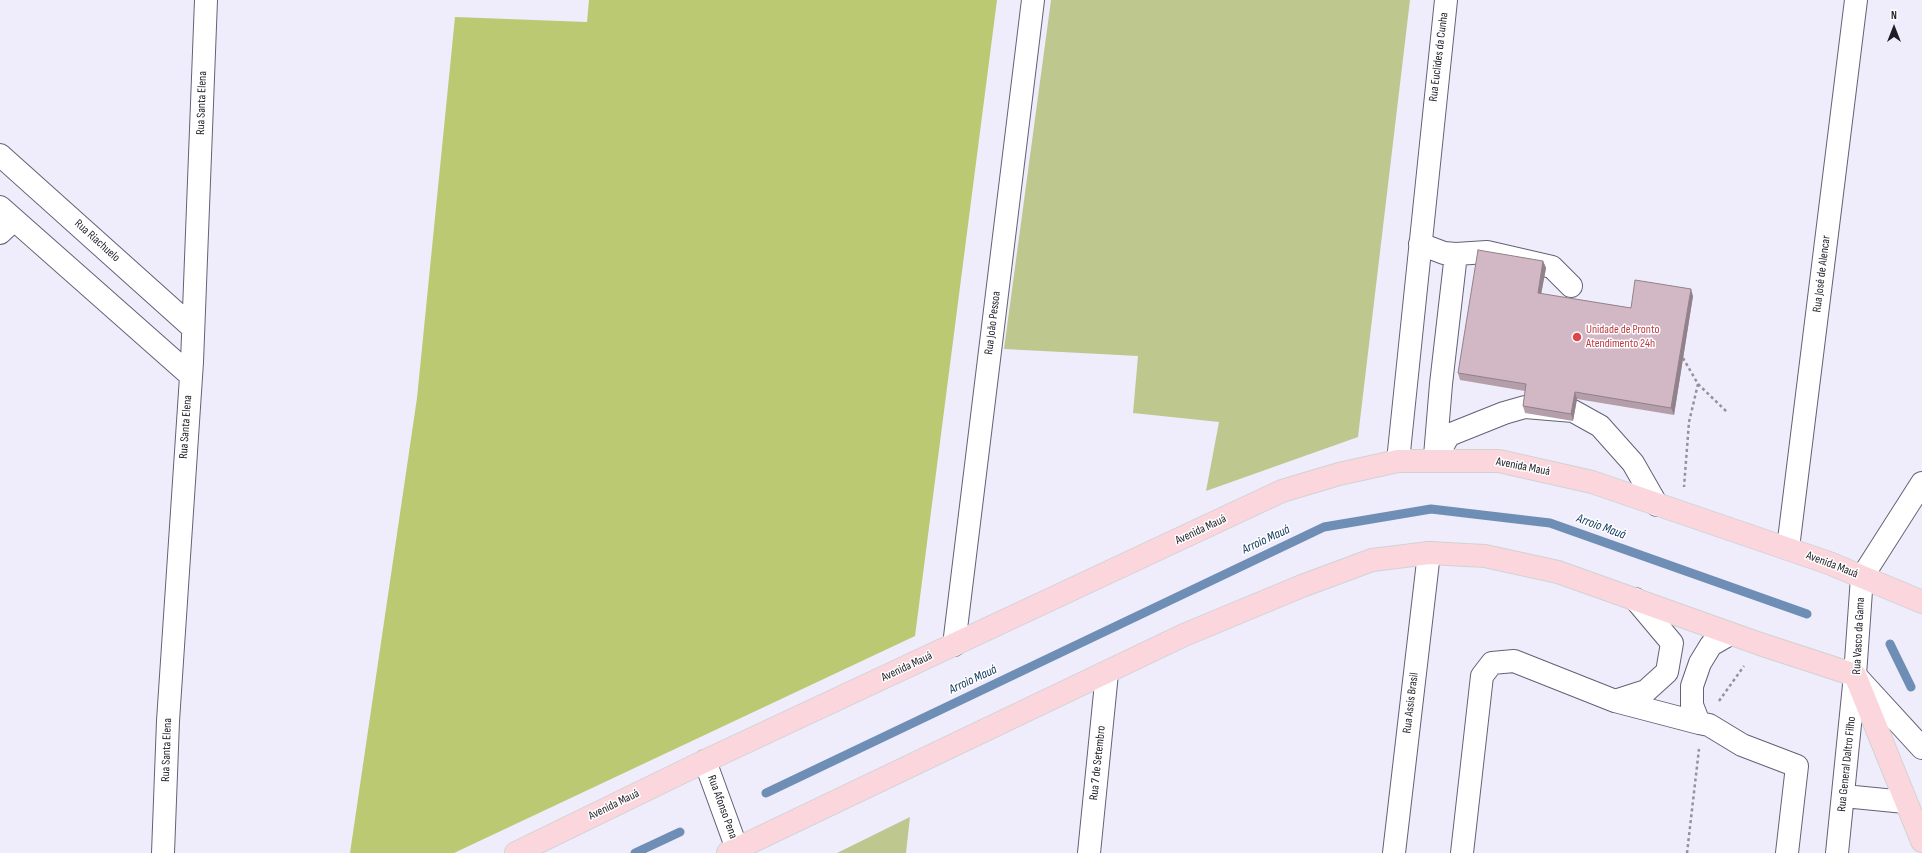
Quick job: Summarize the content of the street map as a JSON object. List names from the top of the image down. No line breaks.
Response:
{"streets":{"main road":["Avenida Mauá","Rua Vasco da Gama"],"street":["Rua Euclides da Cunha","Rua Santa Elena","Rua Riachuelo","Rua José de Alencar","Rua João Pessoa","Rua Assis Brasil","Rua 7 de Setembro","Rua General Daltro Filho","Rua Afonso Pena"]},"crossings":[["Rua Euclides da Cunha","Avenida Mauá"],["Rua Santa Elena","Rua Riachuelo"],["Rua José de Alencar","Avenida Mauá"],["Rua João Pessoa","Avenida Mauá"],["Avenida Mauá","Rua Vasco da Gama"],["Avenida Mauá","Rua Afonso Pena"],["Rua Vasco da Gama","Rua General Daltro Filho"]],"water":["Arroio Mauá"],"places":["Unidade de Pronto Atendimento 24h"],"north":"top"}
